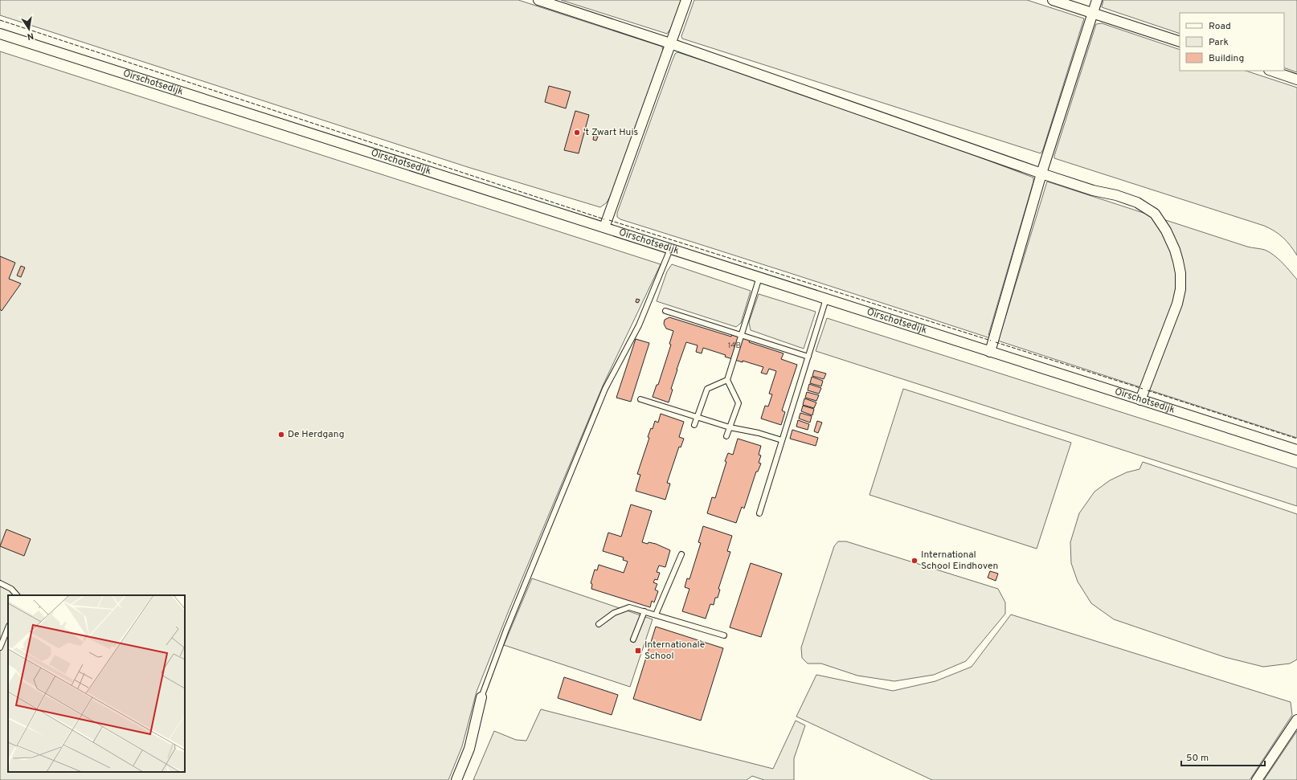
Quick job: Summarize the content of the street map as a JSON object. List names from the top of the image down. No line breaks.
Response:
{"streets":{"street":["Oirschotsedijk"]},"places":{"other":["'t Zwart Huis","De Herdgang","International School Eindhoven"],"transit":["Internationale School"]},"house_numbers":["14B"],"legend":["Road","Park","Building"],"scale_bar":"50 m","north":"bottom"}
